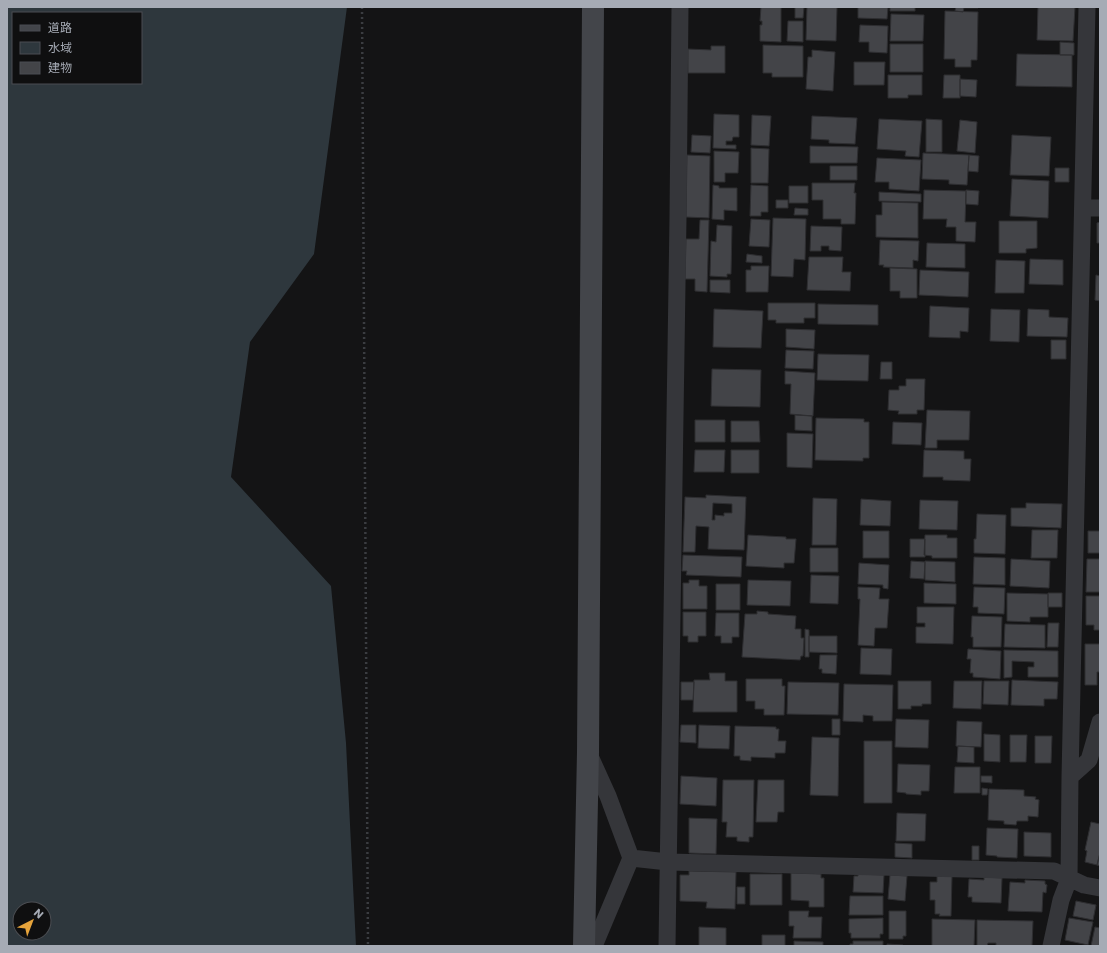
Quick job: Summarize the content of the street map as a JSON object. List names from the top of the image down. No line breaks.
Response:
{"legend":["道路","水域","建物"],"north":"top right"}
